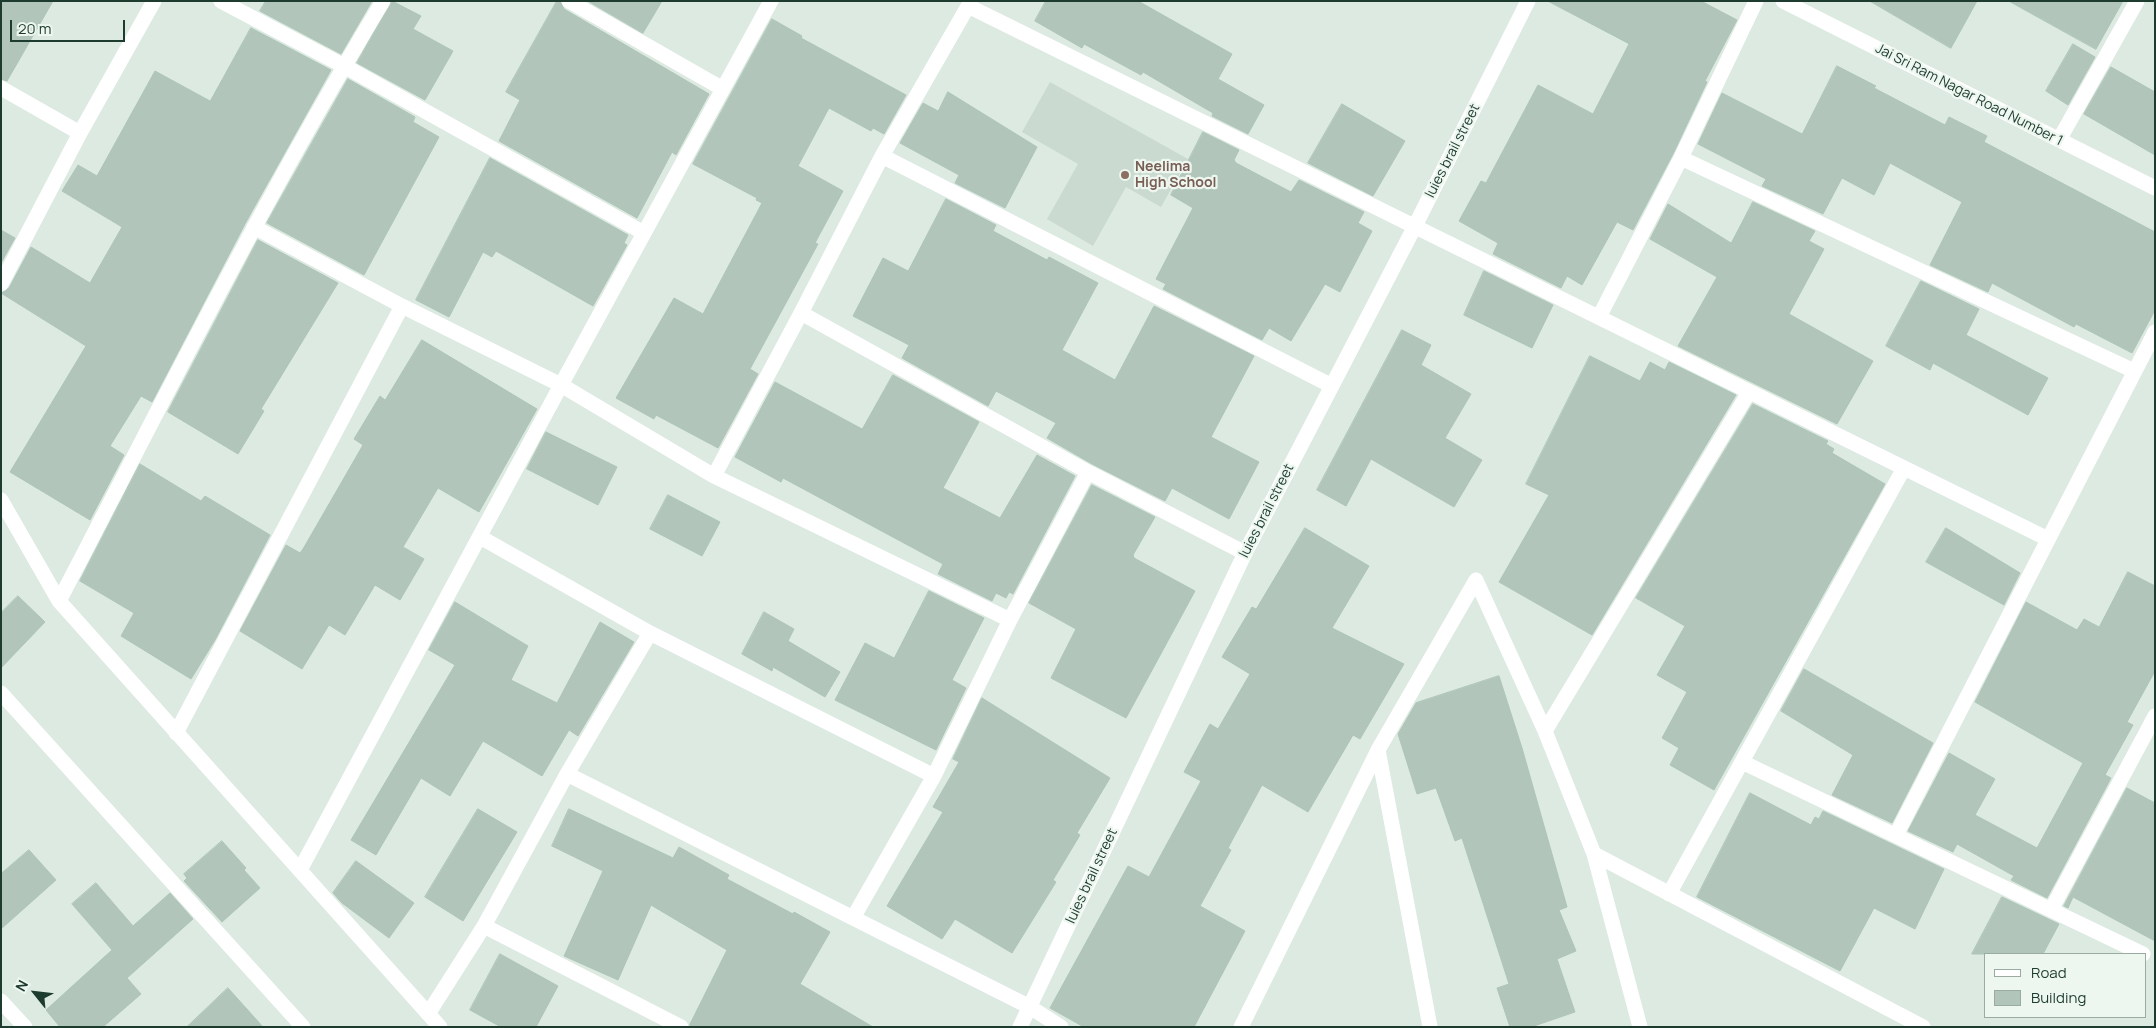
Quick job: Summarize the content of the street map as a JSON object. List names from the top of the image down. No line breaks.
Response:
{"streets":{"street":["Jai Sri Ram Nagar Road Number 1","luies brail street"]},"places":["Neelima High School"],"legend":["Road","Building"],"scale_bar":"20 m","north":"top left"}
